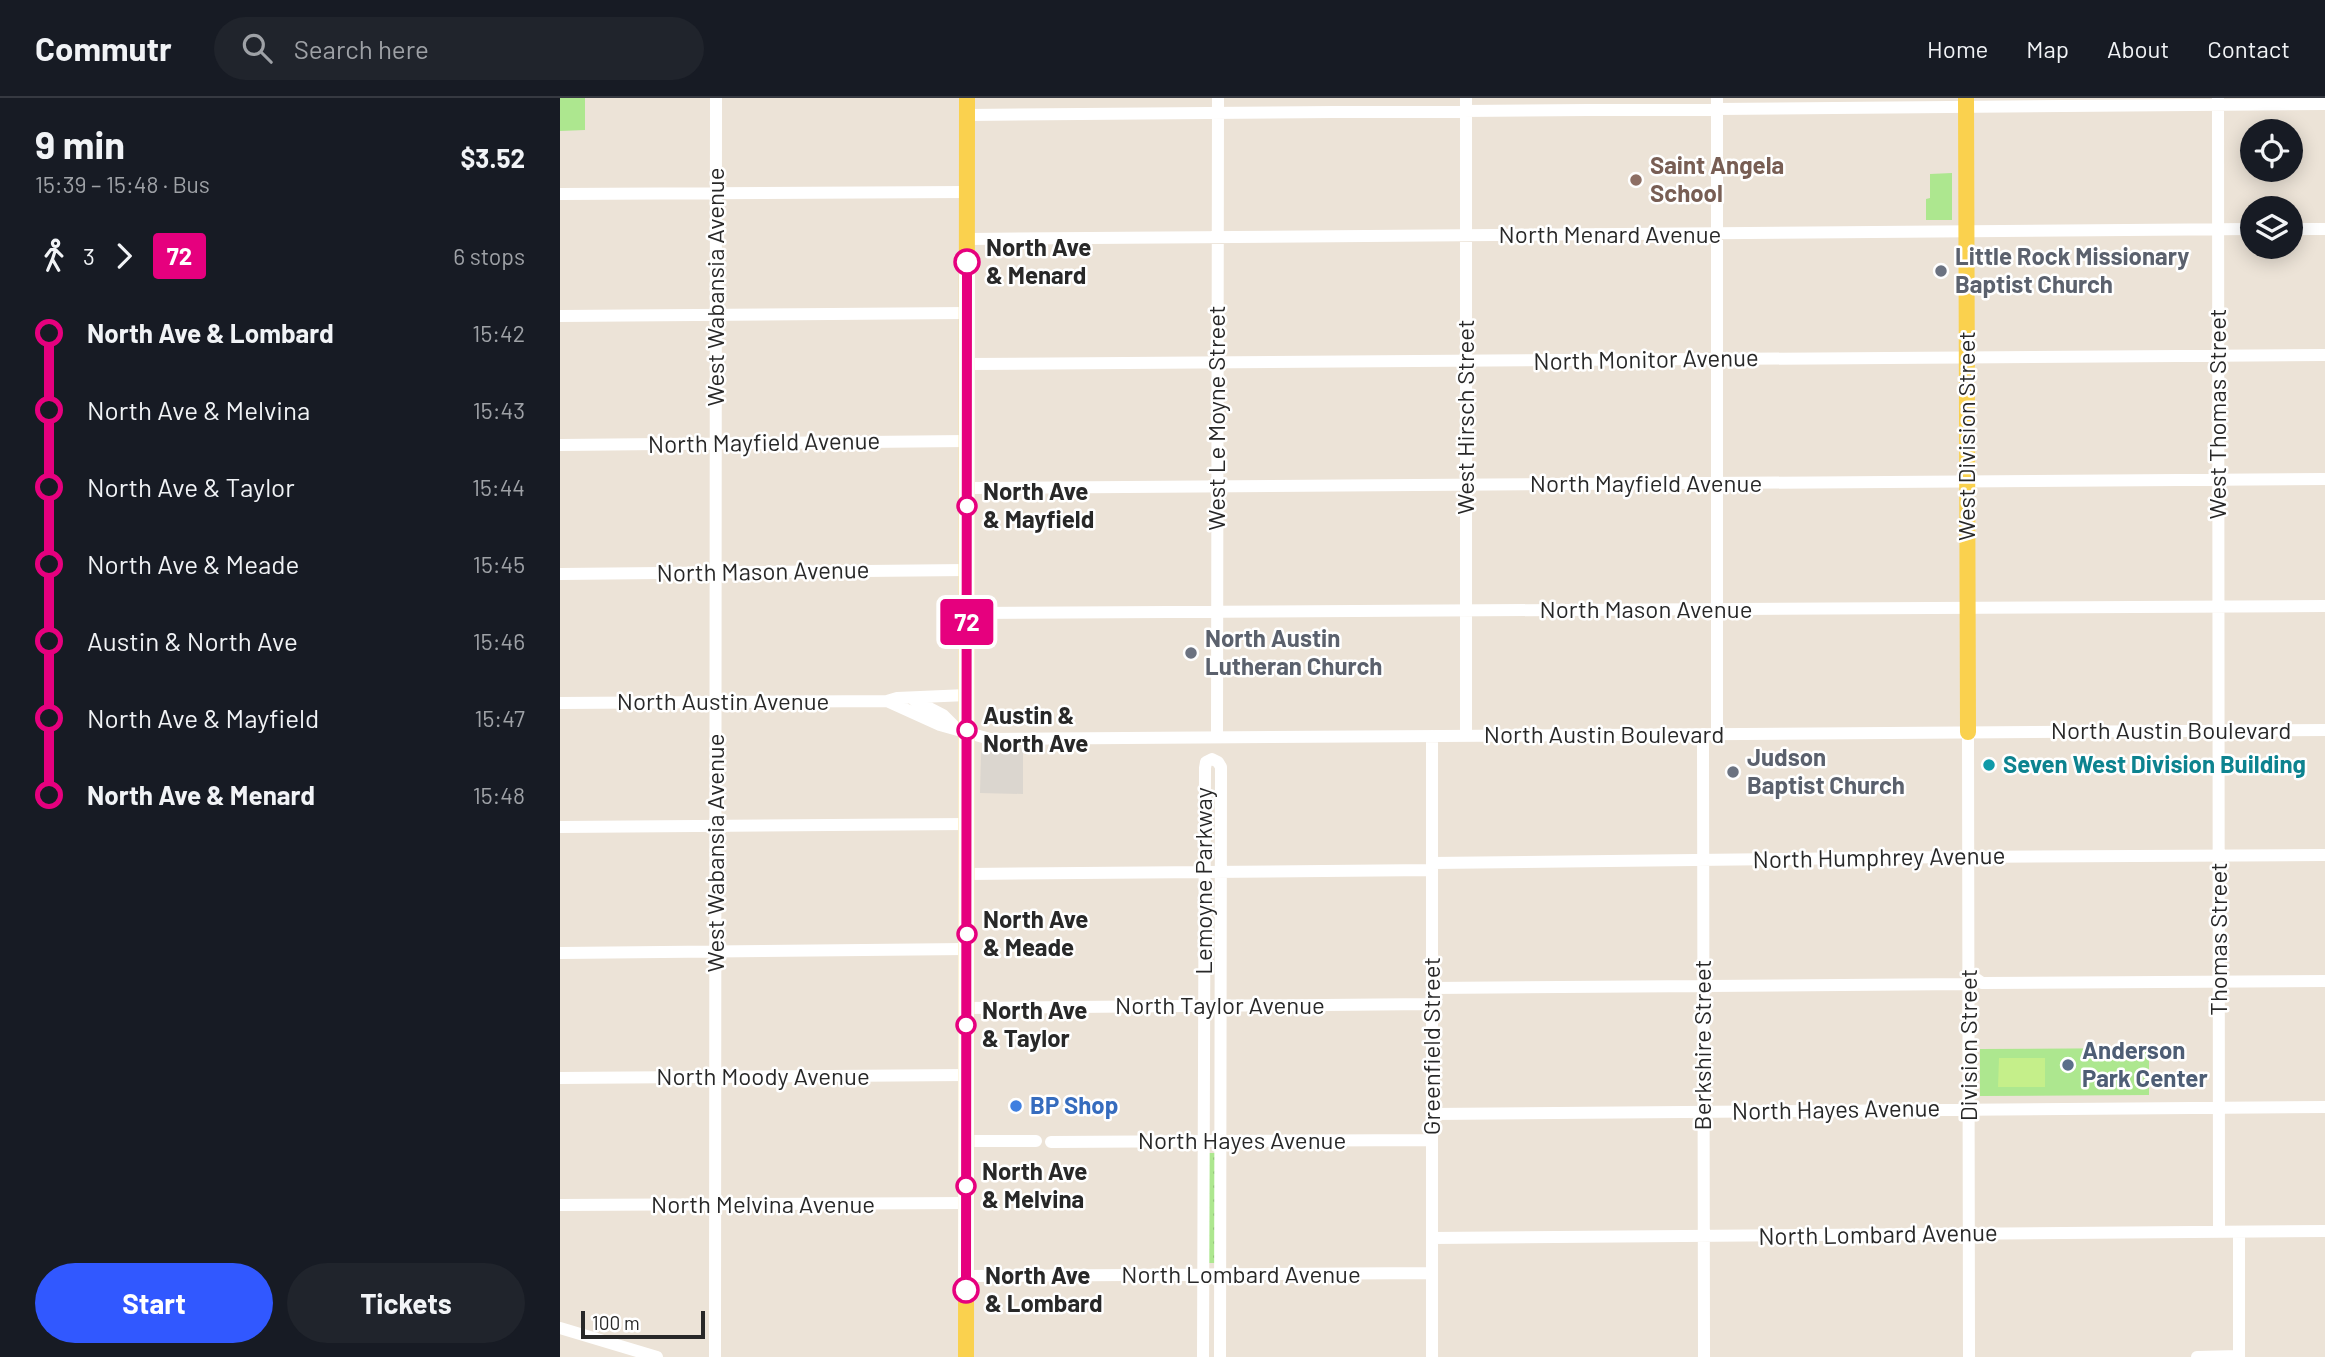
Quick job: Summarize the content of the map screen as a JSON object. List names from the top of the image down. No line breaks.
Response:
{"streets":{"main road":["West Division Street"],"street":["North Menard Avenue","West Wabansia Avenue","North Monitor Avenue","West Thomas Street","West Hirsch Street","West Le Moyne Street","North Mayfield Avenue","North Mason Avenue","North Austin Avenue","North Austin Boulevard","North Humphrey Avenue","Lemoyne Parkway","Thomas Street","North Taylor Avenue","Berkshire Street","Division Street","Greenfield Street","North Moody Avenue","North Hayes Avenue","North Melvina Avenue","North Lombard Avenue"]},"crossings":[["North Menard Avenue","West Thomas Street"],["North Menard Avenue","West Hirsch Street"],["North Menard Avenue","West Le Moyne Street"],["North Menard Avenue","West Division Street"],["West Wabansia Avenue","North Mayfield Avenue"],["West Wabansia Avenue","North Mason Avenue"],["West Wabansia Avenue","North Austin Avenue"],["West Wabansia Avenue","North Moody Avenue"],["West Wabansia Avenue","North Melvina Avenue"],["North Monitor Avenue","West Thomas Street"],["North Monitor Avenue","West Hirsch Street"],["North Monitor Avenue","West Le Moyne Street"],["North Monitor Avenue","West Division Street"],["West Thomas Street","North Mayfield Avenue"],["West Thomas Street","North Mason Avenue"],["West Thomas Street","North Austin Boulevard"],["West Thomas Street","Thomas Street"],["West Hirsch Street","North Mayfield Avenue"],["West Hirsch Street","North Mason Avenue"],["West Hirsch Street","North Austin Boulevard"],["West Le Moyne Street","North Mayfield Avenue"],["West Le Moyne Street","North Mason Avenue"],["West Le Moyne Street","North Austin Boulevard"],["West Division Street","North Mayfield Avenue"],["West Division Street","North Mason Avenue"],["West Division Street","North Austin Boulevard"],["West Division Street","Division Street"],["North Austin Avenue","North Austin Boulevard"],["North Austin Boulevard","Thomas Street"],["North Austin Boulevard","Berkshire Street"],["North Austin Boulevard","Division Street"],["North Austin Boulevard","Greenfield Street"],["North Humphrey Avenue","Lemoyne Parkway"],["North Humphrey Avenue","Thomas Street"],["North Humphrey Avenue","Berkshire Street"],["North Humphrey Avenue","Division Street"],["North Humphrey Avenue","Greenfield Street"],["Lemoyne Parkway","North Taylor Avenue"],["Lemoyne Parkway","North Hayes Avenue"],["Lemoyne Parkway","North Lombard Avenue"],["Thomas Street","North Hayes Avenue"],["Thomas Street","North Lombard Avenue"],["North Taylor Avenue","Greenfield Street"],["Berkshire Street","North Hayes Avenue"],["Berkshire Street","North Lombard Avenue"],["Division Street","North Hayes Avenue"],["Division Street","North Lombard Avenue"],["Greenfield Street","North Hayes Avenue"],["Greenfield Street","North Lombard Avenue"]],"places":["Saint Angela School","North Ave & Menard","Little Rock Missionary Baptist Church","North Ave & Mayfield","North Austin Lutheran Church","Austin & North Ave","Seven West Division Building","Judson Baptist Church","North Ave & Meade","North Ave & Taylor","Anderson Park Center","BP Shop","North Ave & Melvina","North Ave & Lombard"],"lines":["bus line 72"],"scale_bar":"100 m","page":{"header":"Commutr","search":"Search here","nav":["Home","Map","About","Contact"],"heading":["9 min","15:39 – 15:48 · Bus","$3.52"],"on_map":"72","legs":["3","72","6 stops"],"list":[{"name":"North Ave & Lombard","value":"15:42"},{"name":"North Ave & Melvina","value":"15:43"},{"name":"North Ave & Taylor","value":"15:44"},{"name":"North Ave & Meade","value":"15:45"},{"name":"Austin & North Ave","value":"15:46"},{"name":"North Ave & Mayfield","value":"15:47"},{"name":"North Ave & Menard","value":"15:48"}],"buttons":["Start","Tickets"],"scale":"100 m"}}
